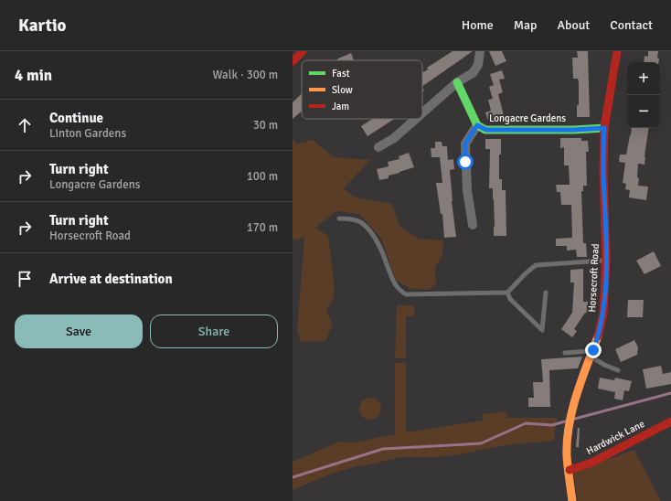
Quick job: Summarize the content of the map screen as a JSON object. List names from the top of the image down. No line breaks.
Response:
{"streets":{"street":["Longacre Gardens","Horsecroft Road","Hardwick Lane"]},"crossings":[["Longacre Gardens","Horsecroft Road"],["Horsecroft Road","Hardwick Lane"]],"legend":["Fast","Slow","Jam"],"page":{"header":"Kartio","nav":["Home","Map","About","Contact"],"heading":["4 min","Walk · 300 m"],"map_buttons":["+","−"],"list":[["Continue","Linton Gardens","30 m"],["Turn right","Longacre Gardens","100 m"],["Turn right","Horsecroft Road","170 m"],"Arrive at destination"],"buttons":["Save","Share"]}}
